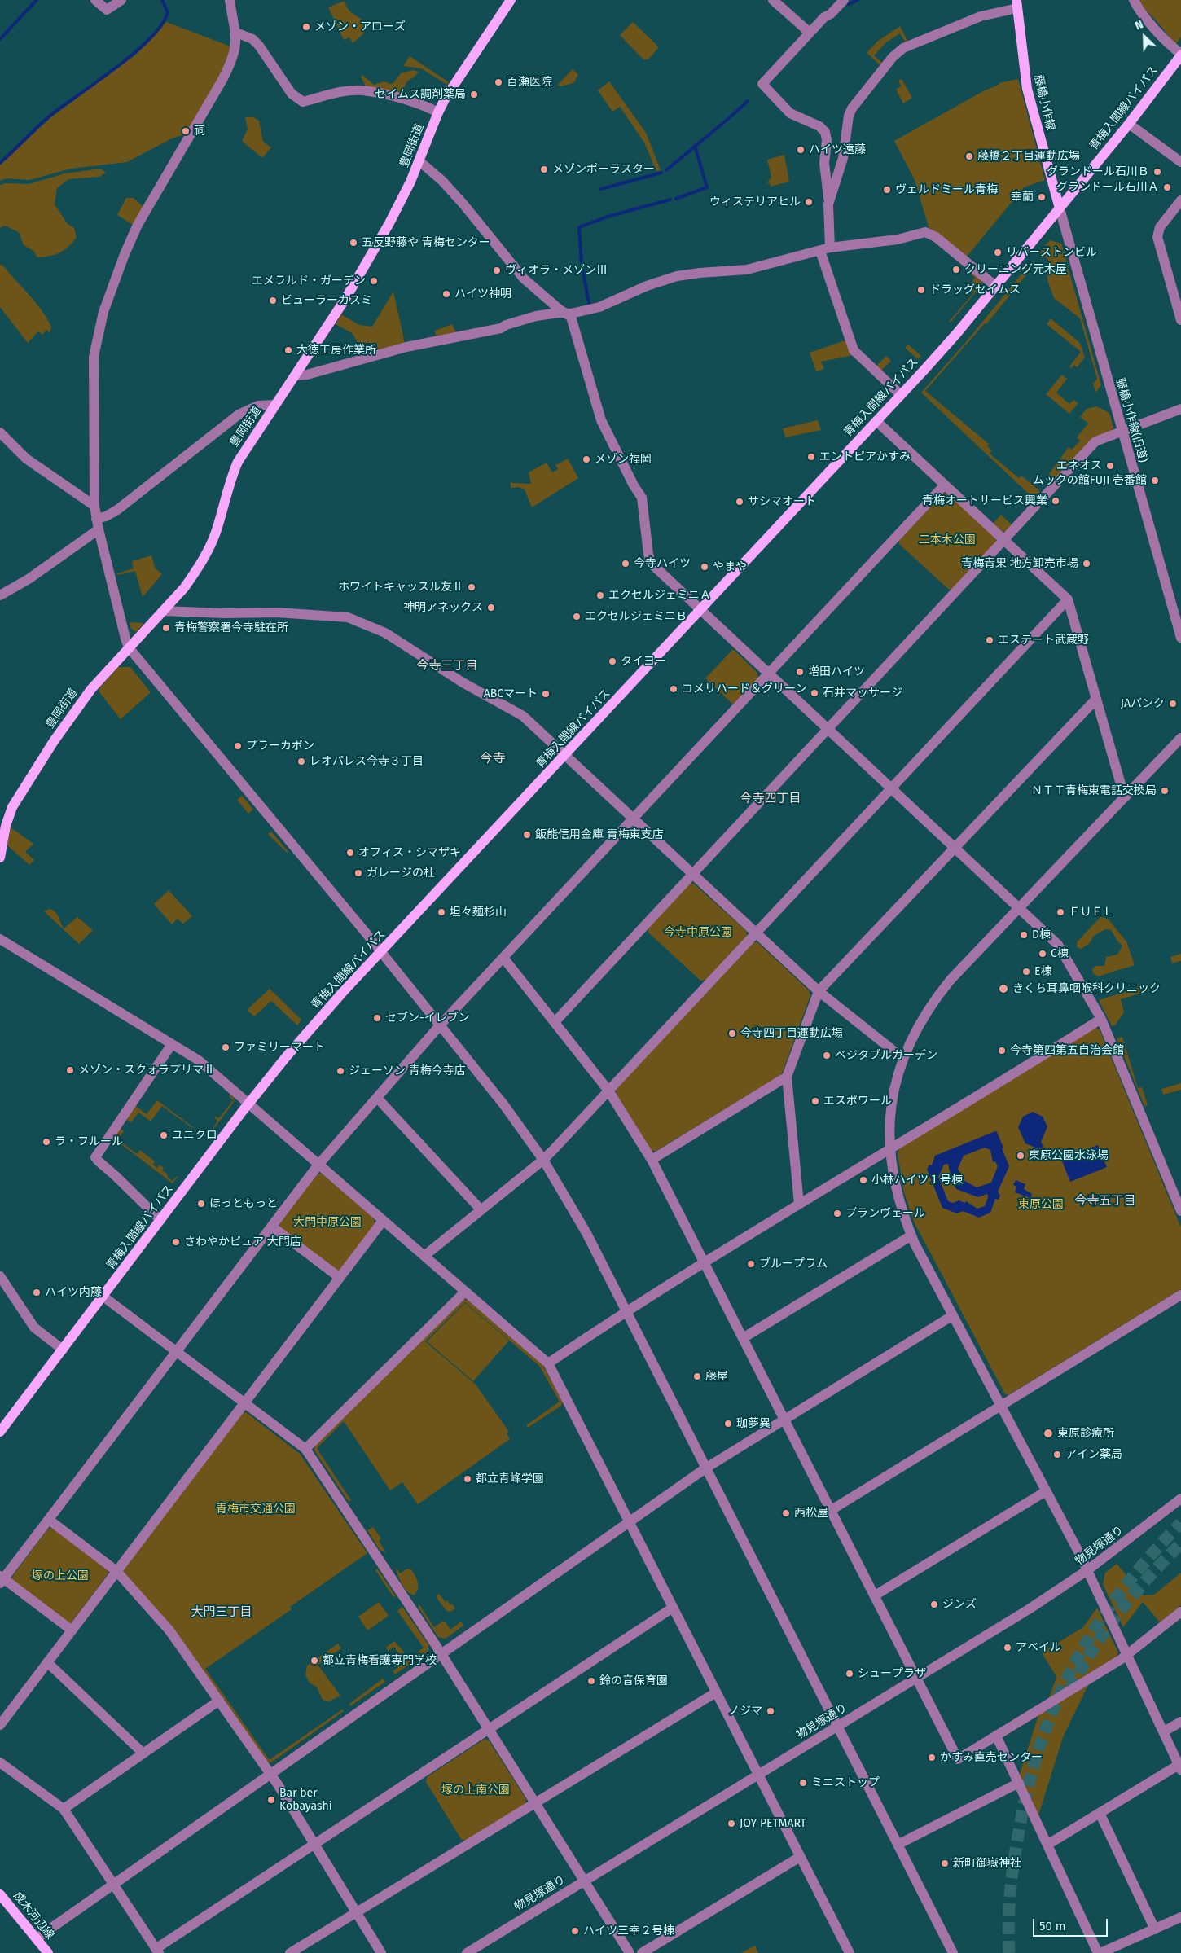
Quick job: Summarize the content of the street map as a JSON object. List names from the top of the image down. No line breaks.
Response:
{"streets":{"main road":["藤橋小作線","青梅入間線バイパス","豊岡街道","成木河辺線"],"street":["藤橋小作線(旧道)","物見塚通り"]},"crossings":[["藤橋小作線","青梅入間線バイパス"],["藤橋小作線","藤橋小作線(旧道)"],["青梅入間線バイパス","藤橋小作線(旧道)"]],"districts":["今寺三丁目","今寺","今寺四丁目","今寺五丁目","大門三丁目"],"parks":["二本木公園","今寺中原公園","東原公園","大門中原公園","青梅市交通公園","塚の上公園","塚の上南公園"],"places":["メゾン・アローズ","百瀬医院","セイムス調剤薬局","祠","ハイツ遠藤","藤橋２丁目運動広場","メゾンポーラスター","グランドール石川Ｂ","グランドール石川Ａ","ヴェルドミール青梅","幸蘭","ウィステリアヒル","五反野藤や 青梅センター","リバーストンビル","クリーニング元木屋","ヴィオラ・メゾンⅢ","エメラルド・ガーデン","ドラッグセイムス","ハイツ神明","ビューラーカスミ","大徳工房作業所","エントピアかすみ","メゾン福岡","エネオス","ムックの館FUJI 壱番館","青梅オートサービス興業","サシマオート","今寺ハイツ","青梅青果 地方卸売市場","やまや","ホワイトキャッスル友Ⅱ","エクセルジェミニＡ","神明アネックス","エクセルジェミニＢ","青梅警察署今寺駐在所","エステート武蔵野","タイヨー","増田ハイツ","コメリハード＆グリーン","石井マッサージ","ABCマート","JAバンク","プラーカポン","レオパレス今寺３丁目","ＮＴＴ青梅東電話交換局","飯能信用金庫 青梅東支店","オフィス・シマザキ","ガレージの杜","坦々麺杉山","ＦＵＥＬ","D棟","C棟","E棟","きくち耳鼻咽喉科クリニック","セブン-イレブン","今寺四丁目運動広場","ファミリーマート","今寺第四第五自治会館","ベジタブルガーデン","メゾン・スクォラプリマⅡ","ジェーソン 青梅今寺店","エスポワール","ユニクロ","ラ・フルール","東原公園水泳場","小林ハイツ１号棟","ほっともっと","ブランヴェール","さわやかピュア 大門店","ブループラム","ハイツ内藤","藤屋","珈夢異","東原診療所","アイン薬局","都立青峰学園","西松屋","ジンズ","アベイル","都立青梅看護専門学校","シュープラザ","鈴の音保育園","ノジマ","かすみ直売センター","ミニストップ","Bar ber Kobayashi","JOY PETMART","新町御嶽神社","ハイツ三幸２号棟"],"scale_bar":"50 m","north":"top left"}
